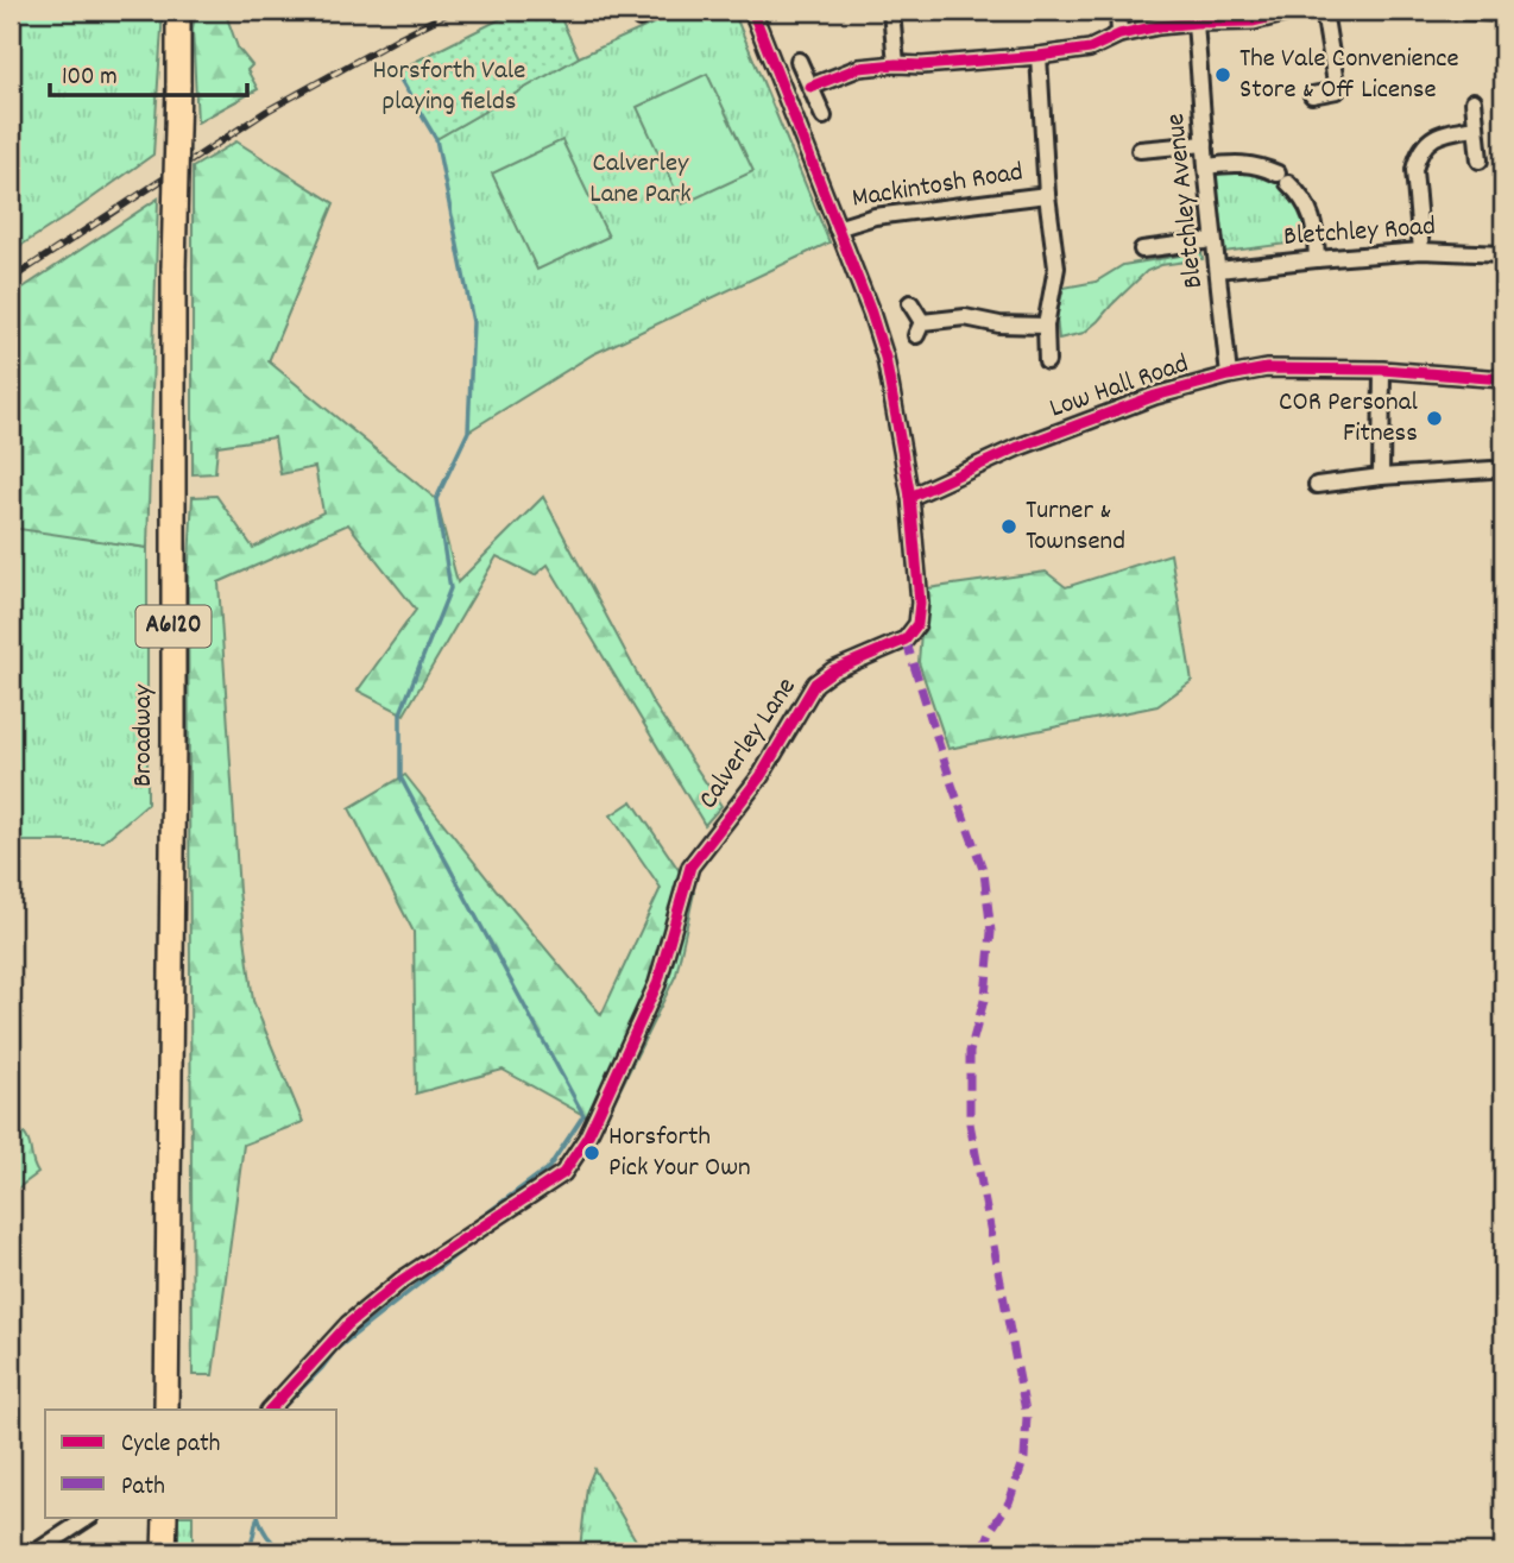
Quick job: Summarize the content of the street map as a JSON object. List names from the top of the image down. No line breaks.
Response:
{"streets":{"highway":["A6120","Broadway"],"street":["Mackintosh Road","Bletchley Avenue","Bletchley Road","Low Hall Road","Calverley Lane"]},"crossings":[["Mackintosh Road","Calverley Lane"],["Bletchley Avenue","Bletchley Road"],["Bletchley Avenue","Low Hall Road"],["Low Hall Road","Calverley Lane"]],"parks":["Horsforth Vale playing fields","Calverley Lane Park"],"places":["The Vale Convenience Store & Off License","COR Personal Fitness","Turner & Townsend","Horsforth Pick Your Own"],"legend":["Cycle path","Path"],"scale_bar":"100 m"}
